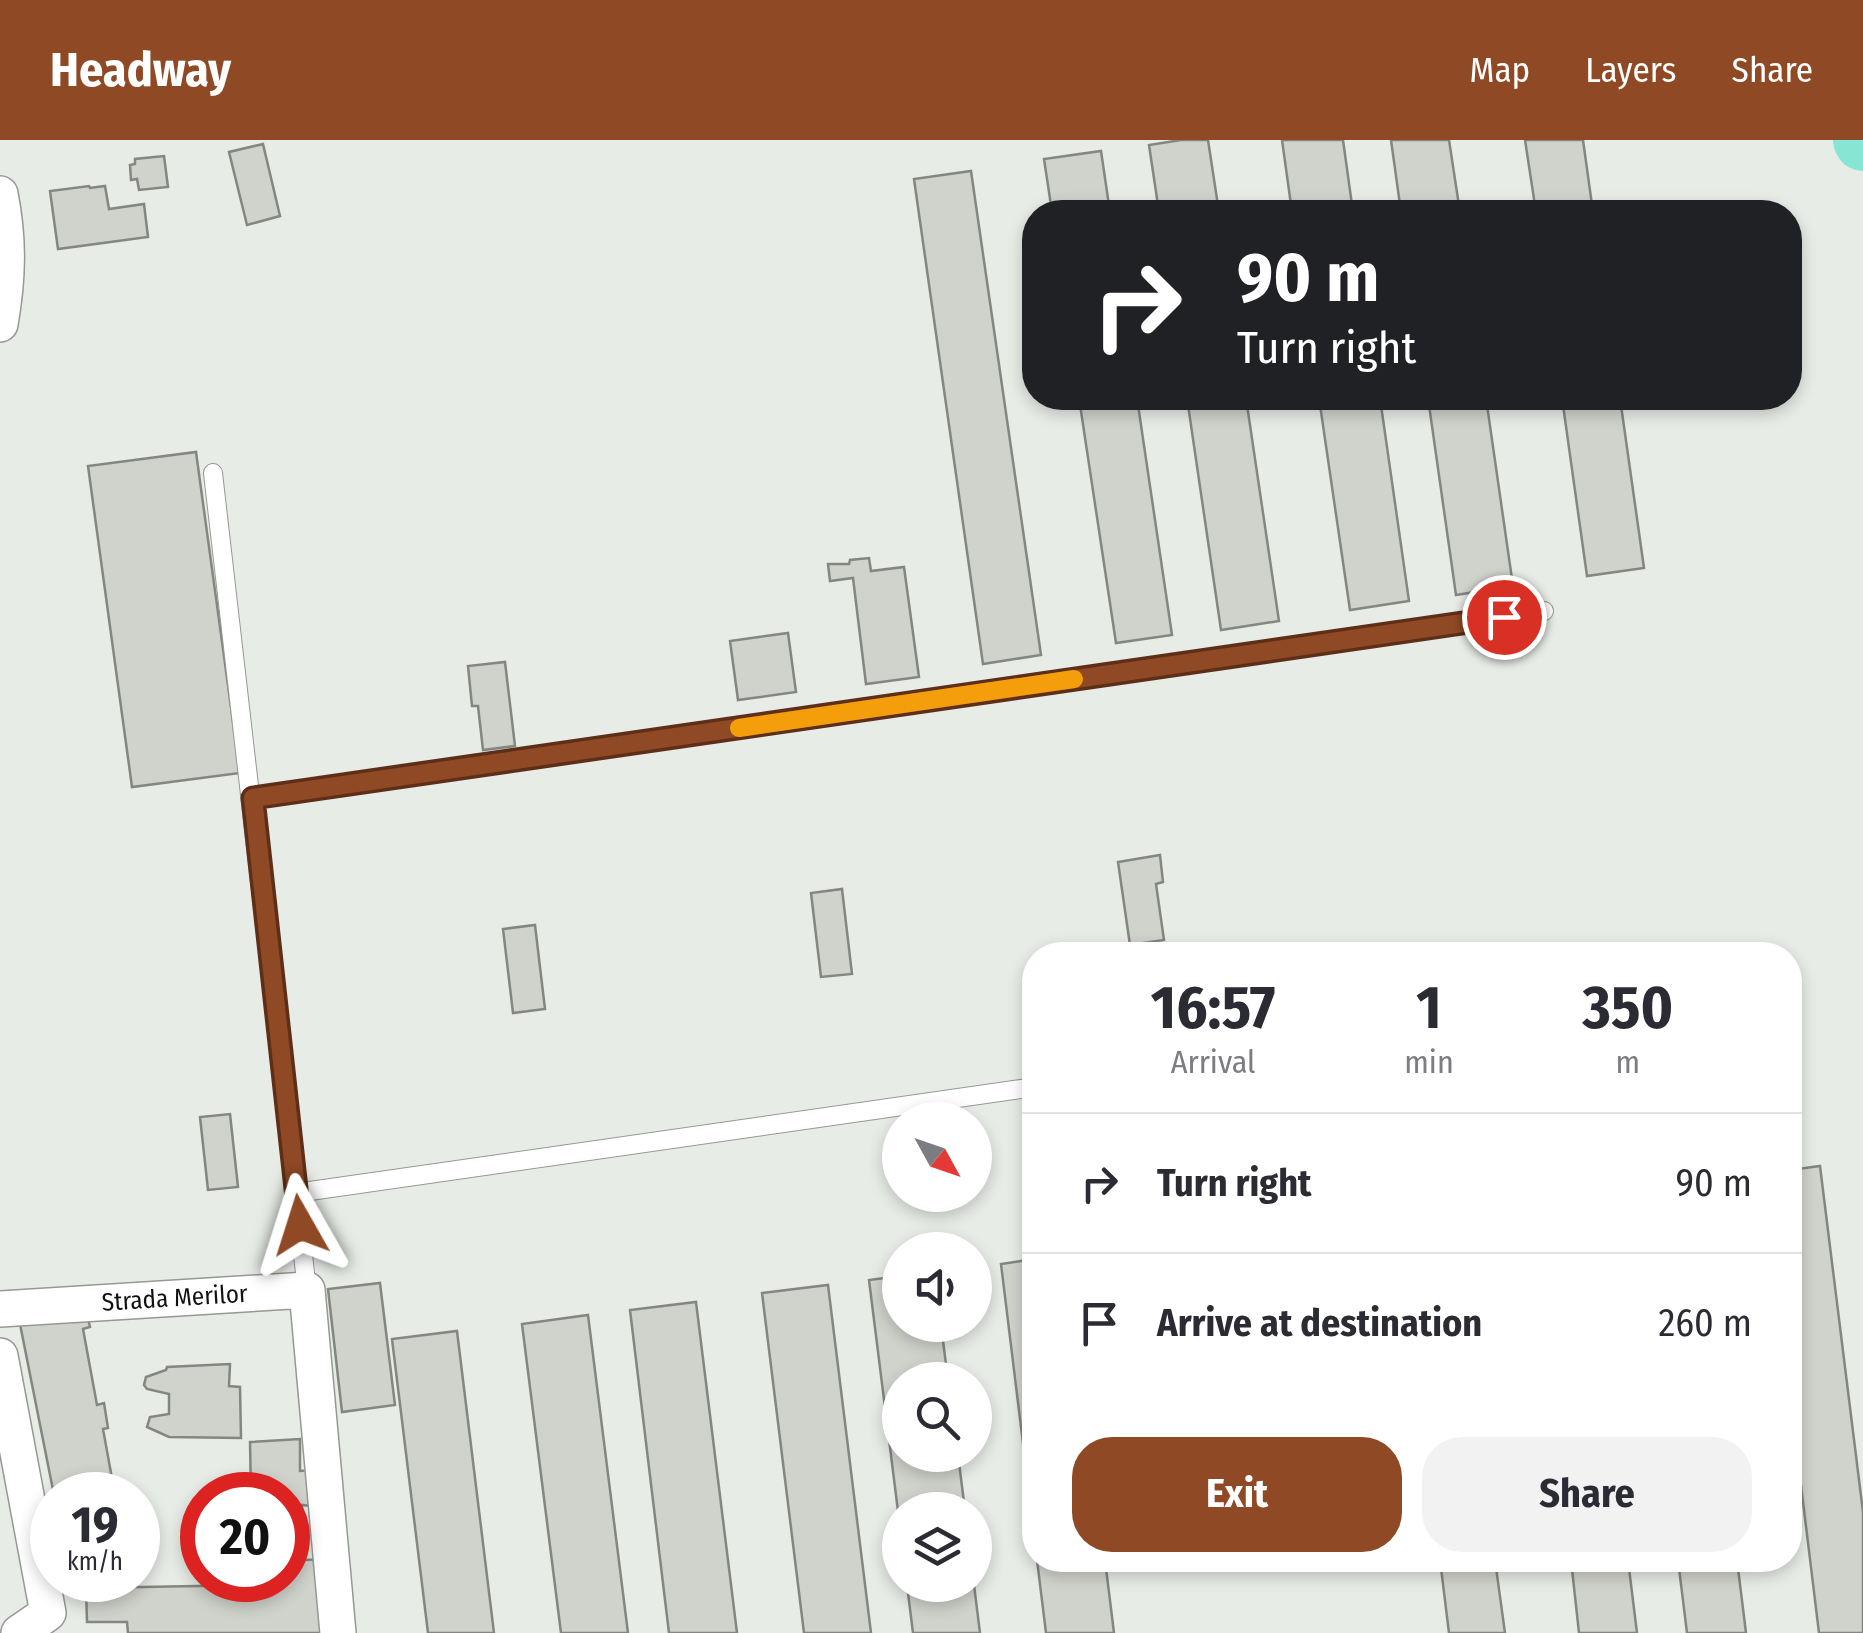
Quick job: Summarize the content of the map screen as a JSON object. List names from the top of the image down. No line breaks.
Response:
{"streets":{"street":["Strada Merilor"]},"north":"bottom right","page":{"header":"Headway","nav":["Map","Layers","Share"],"turn":["90 m","Turn right"],"eta":["16:57","Arrival","1","min","350","m"],"list":[{"name":"Turn right","value":"90 m"},{"name":"Arrive at destination","value":"260 m"}],"buttons":["Exit","Share"],"speed":"19 km/h","limit":"20"}}
